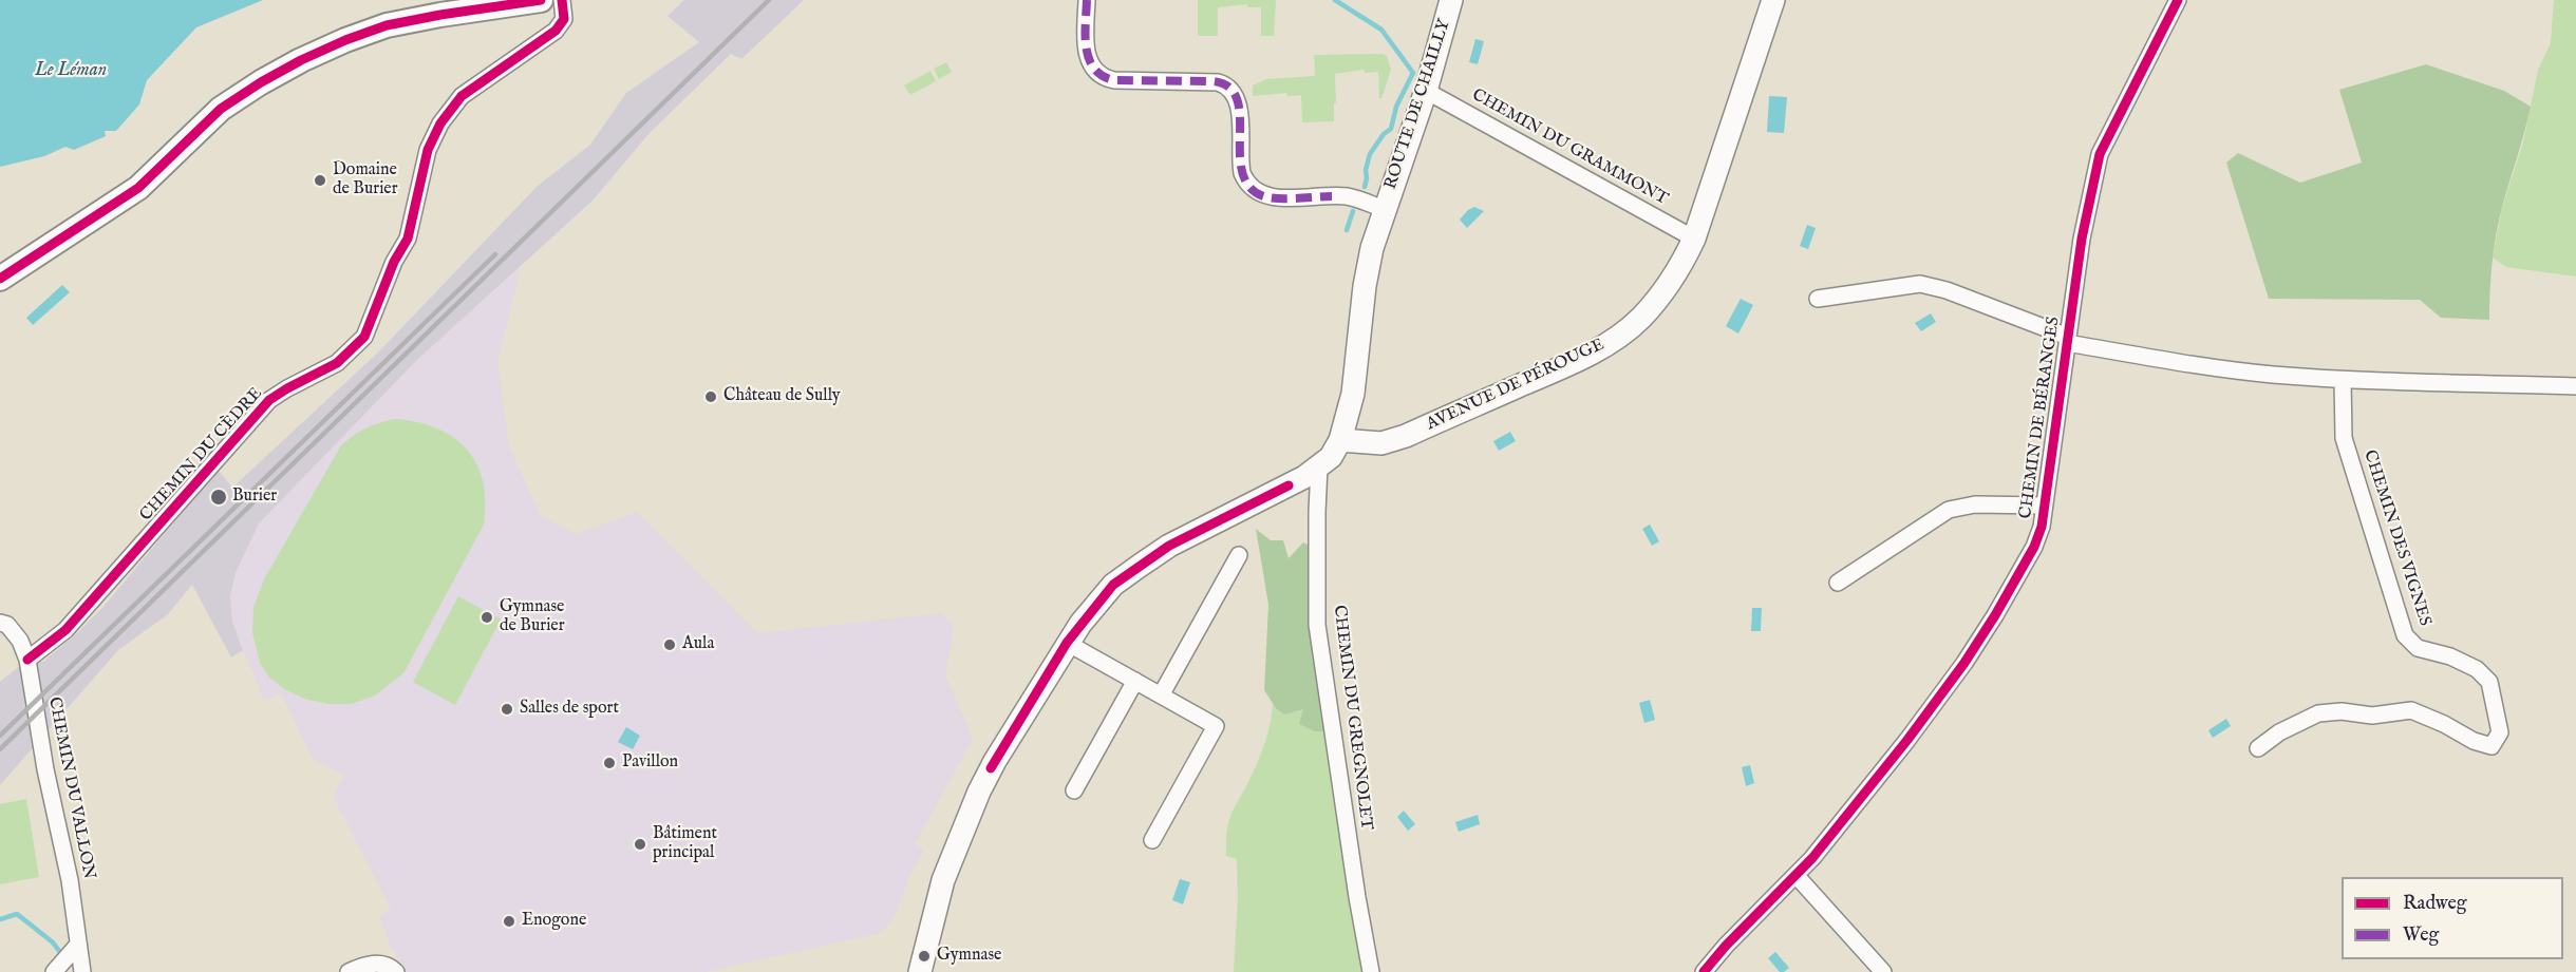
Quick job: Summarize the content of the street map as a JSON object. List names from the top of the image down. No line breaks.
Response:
{"streets":{"street":["ROUTE DE CHAILLY","CHEMIN DU GRAMMONT","AVENUE DE PÉROUGE","CHEMIN DE BÉRANGES","CHEMIN DU CÈDRE","CHEMIN DES VIGNES","CHEMIN DU GREGNOLET","CHEMIN DU VALLON"]},"crossings":[["ROUTE DE CHAILLY","CHEMIN DU GRAMMONT"],["ROUTE DE CHAILLY","AVENUE DE PÉROUGE"],["ROUTE DE CHAILLY","CHEMIN DU GREGNOLET"],["CHEMIN DU GRAMMONT","AVENUE DE PÉROUGE"],["CHEMIN DU CÈDRE","CHEMIN DU VALLON"]],"water":["Le Léman"],"places":["Domaine de Burier","Château de Sully","Burier","Gymnase de Burier","Aula","Salles de sport","Pavillon","Bâtiment principal","Enogone","Gymnase"],"legend":["Radweg","Weg"]}
